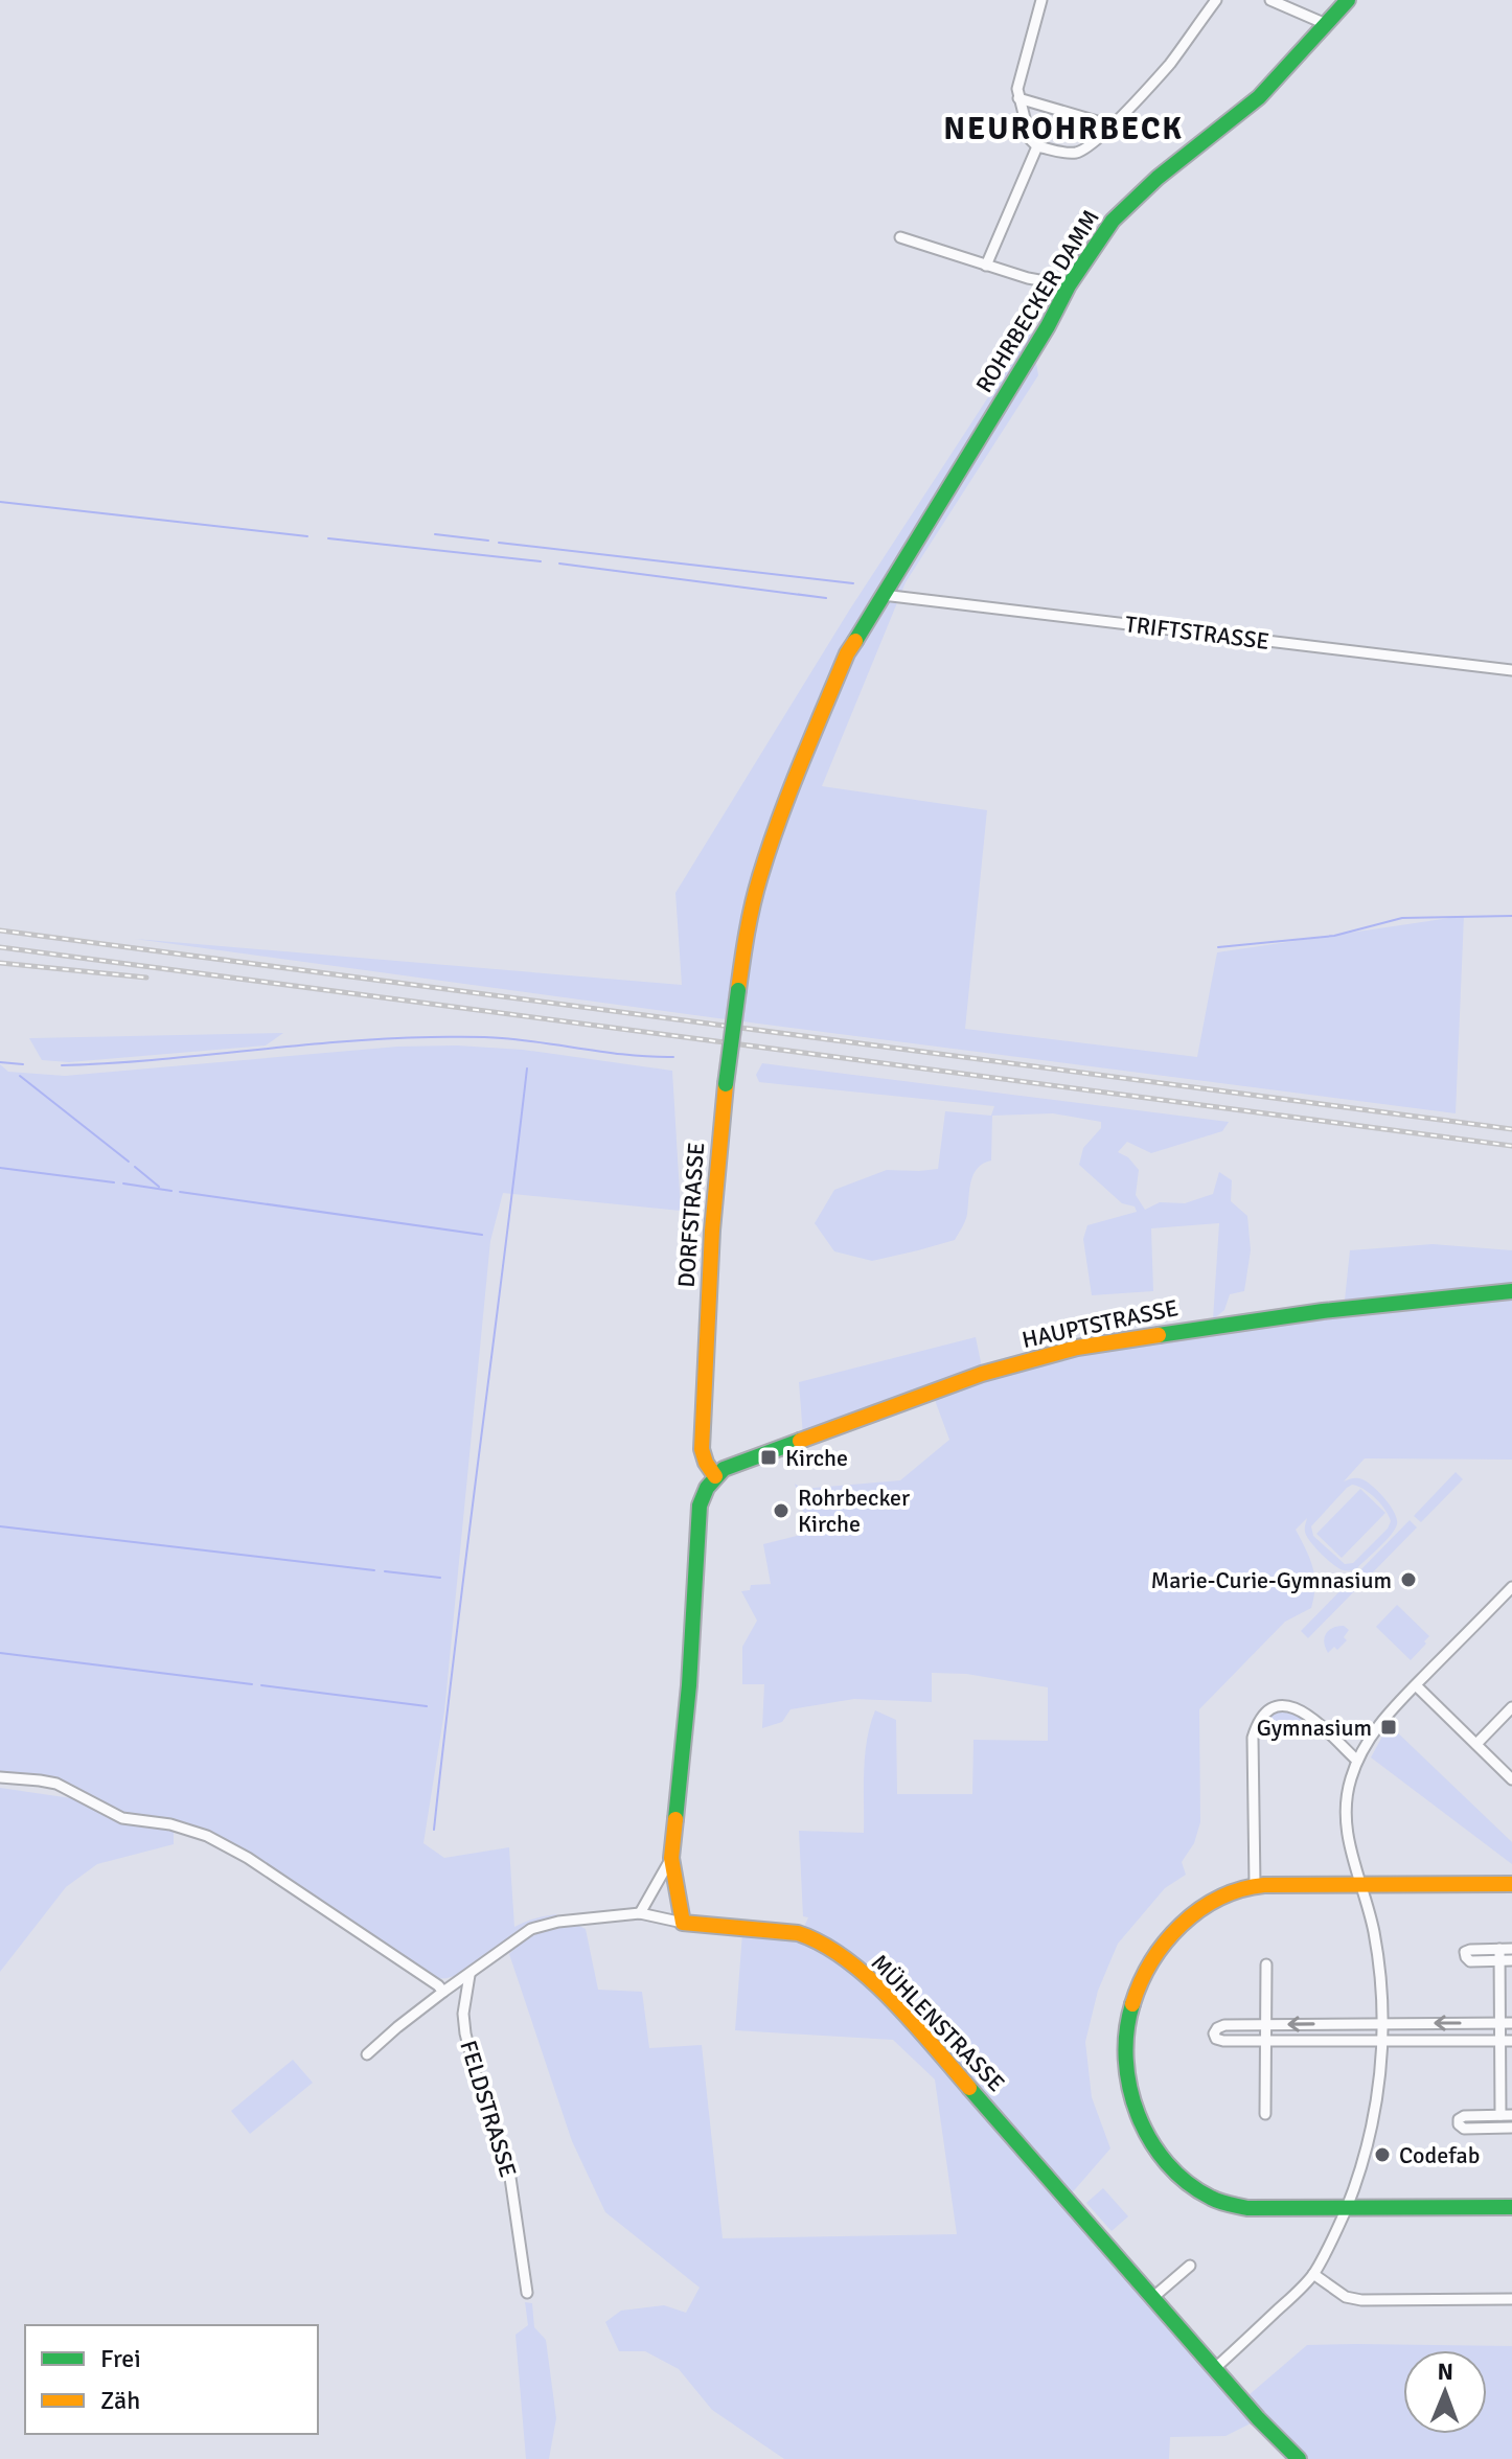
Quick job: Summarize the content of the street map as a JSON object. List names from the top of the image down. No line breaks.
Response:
{"streets":{"street":["ROHRBECKER DAMM","TRIFTSTRASSE","DORFSTRASSE","HAUPTSTRASSE","MÜHLENSTRASSE","FELDSTRASSE"]},"crossings":[["ROHRBECKER DAMM","TRIFTSTRASSE"],["ROHRBECKER DAMM","DORFSTRASSE"],["TRIFTSTRASSE","DORFSTRASSE"],["DORFSTRASSE","HAUPTSTRASSE"]],"districts":["NEUROHRBECK"],"places":{"transit":["Kirche","Gymnasium"],"other":["Rohrbecker Kirche","Marie-Curie-Gymnasium","Codefab"]},"legend":["Frei","Zäh"],"north":"top"}
